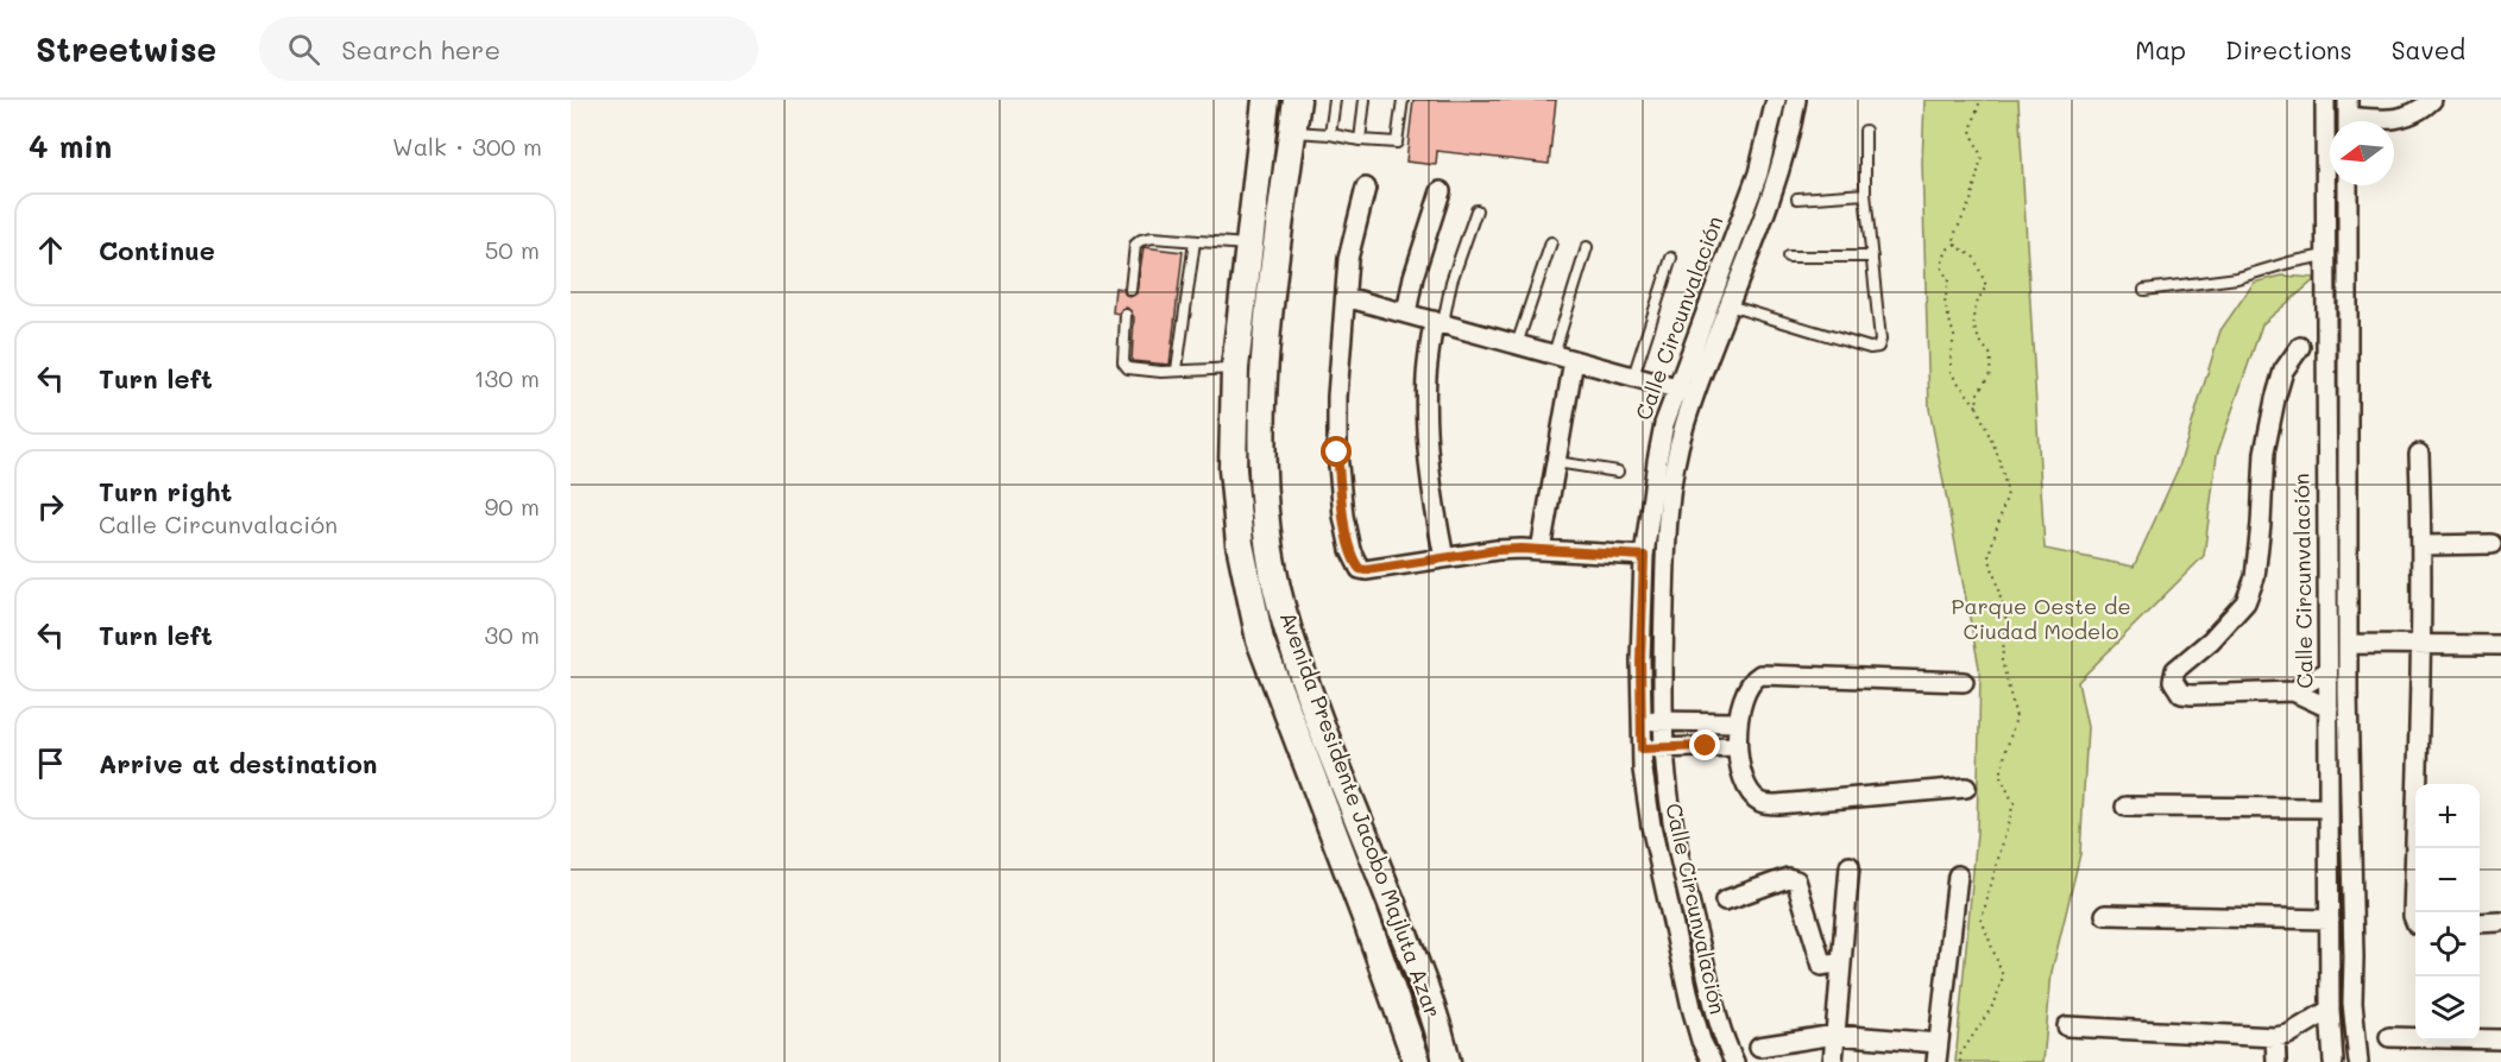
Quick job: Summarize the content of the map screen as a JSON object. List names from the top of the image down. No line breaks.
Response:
{"streets":{"main road":["Avenida Presidente Jacobo Majluta Azar"],"street":["Calle Circunvalación"]},"parks":["Parque Oeste de Ciudad Modelo"],"north":"left","page":{"header":"Streetwise","search":"Search here","nav":["Map","Directions","Saved"],"heading":["4 min","Walk · 300 m"],"list":[["Continue","50 m"],["Turn left","130 m"],["Turn right","Calle Circunvalación","90 m"],["Turn left","30 m"],"Arrive at destination"],"map_buttons":["+","−"]}}
